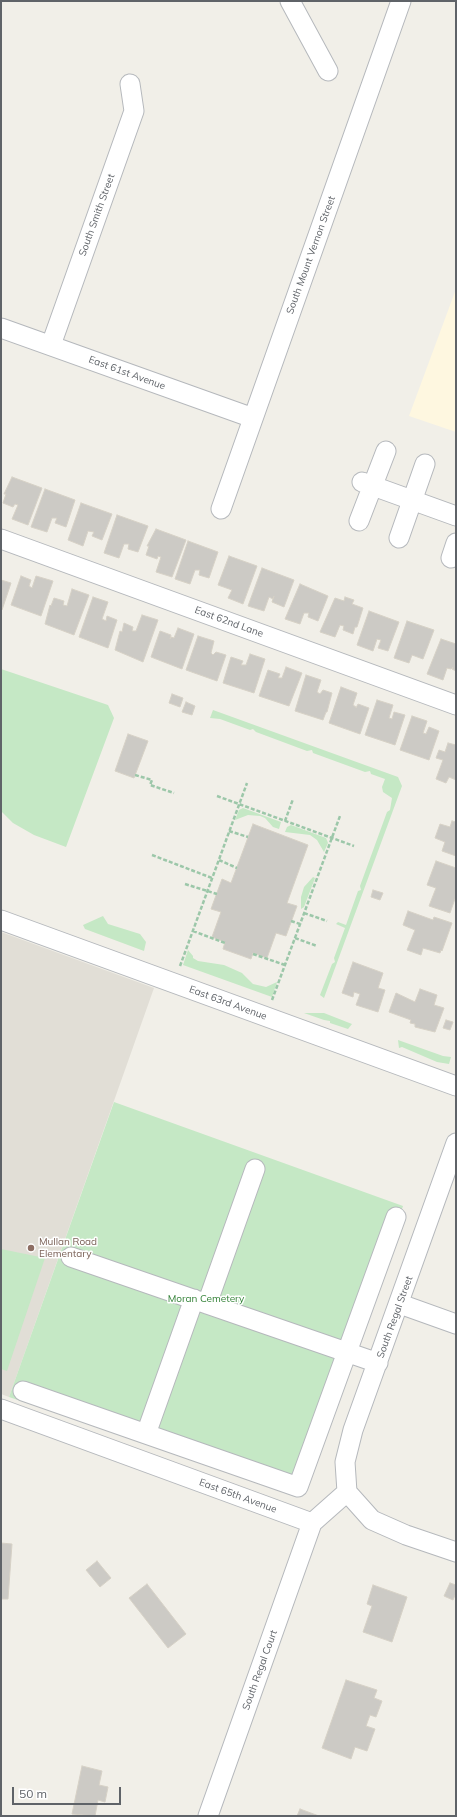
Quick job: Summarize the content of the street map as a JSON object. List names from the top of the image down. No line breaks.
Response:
{"streets":{"street":["South Smith Street","South Mount Vernon Street","East 61st Avenue","East 62nd Lane","East 63rd Avenue","South Regal Street","East 65th Avenue","South Regal Court"]},"crossings":[["South Smith Street","East 61st Avenue"],["South Mount Vernon Street","East 61st Avenue"],["East 65th Avenue","South Regal Court"]],"parks":["Moran Cemetery"],"places":["Mullan Road Elementary"],"scale_bar":"50 m"}
